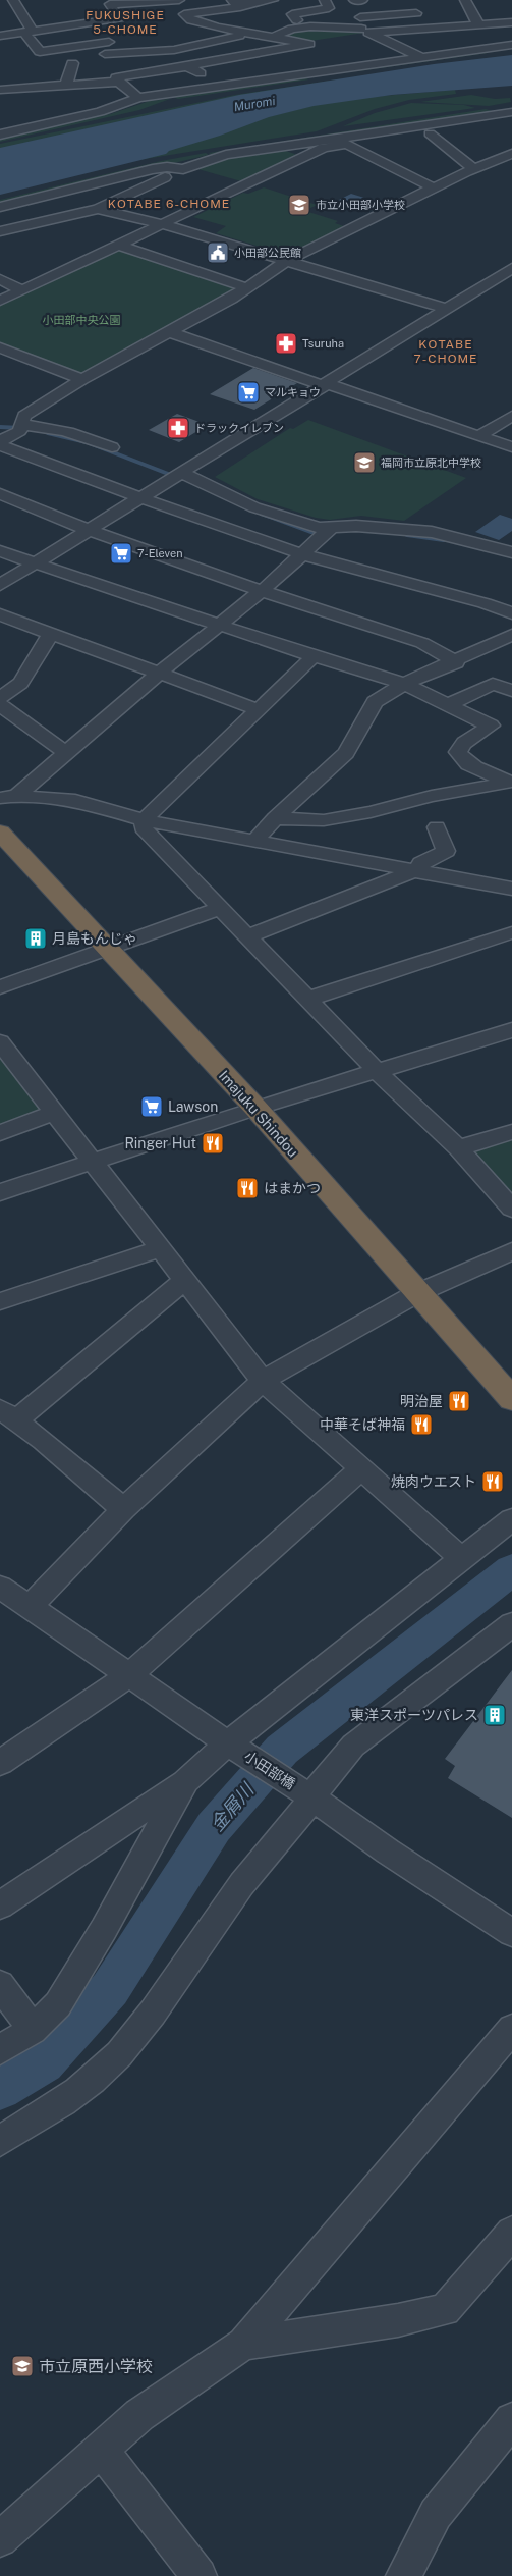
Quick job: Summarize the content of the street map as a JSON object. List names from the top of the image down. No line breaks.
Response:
{"streets":{"highway":["Imajuku Shindou"],"street":["小田部橋"]},"districts":["FUKUSHIGE 5-CHOME","KOTABE 6-CHOME","KOTABE 7-CHOME"],"water":["Muromi","金屑川"],"parks":["小田部中央公園"],"places":{"school or university":["市立小田部小学校","福岡市立原北中学校","市立原西小学校"],"public building":["小田部公民館"],"pharmacy":["Tsuruha","ドラックイレブン"],"supermarket":["マルキョウ","7-Eleven","Lawson"],"building":["月島もんじゃ","東洋スポーツパレス"],"restaurant":["Ringer Hut","はまかつ","明治屋","中華そば神福","焼肉ウエスト"]}}
